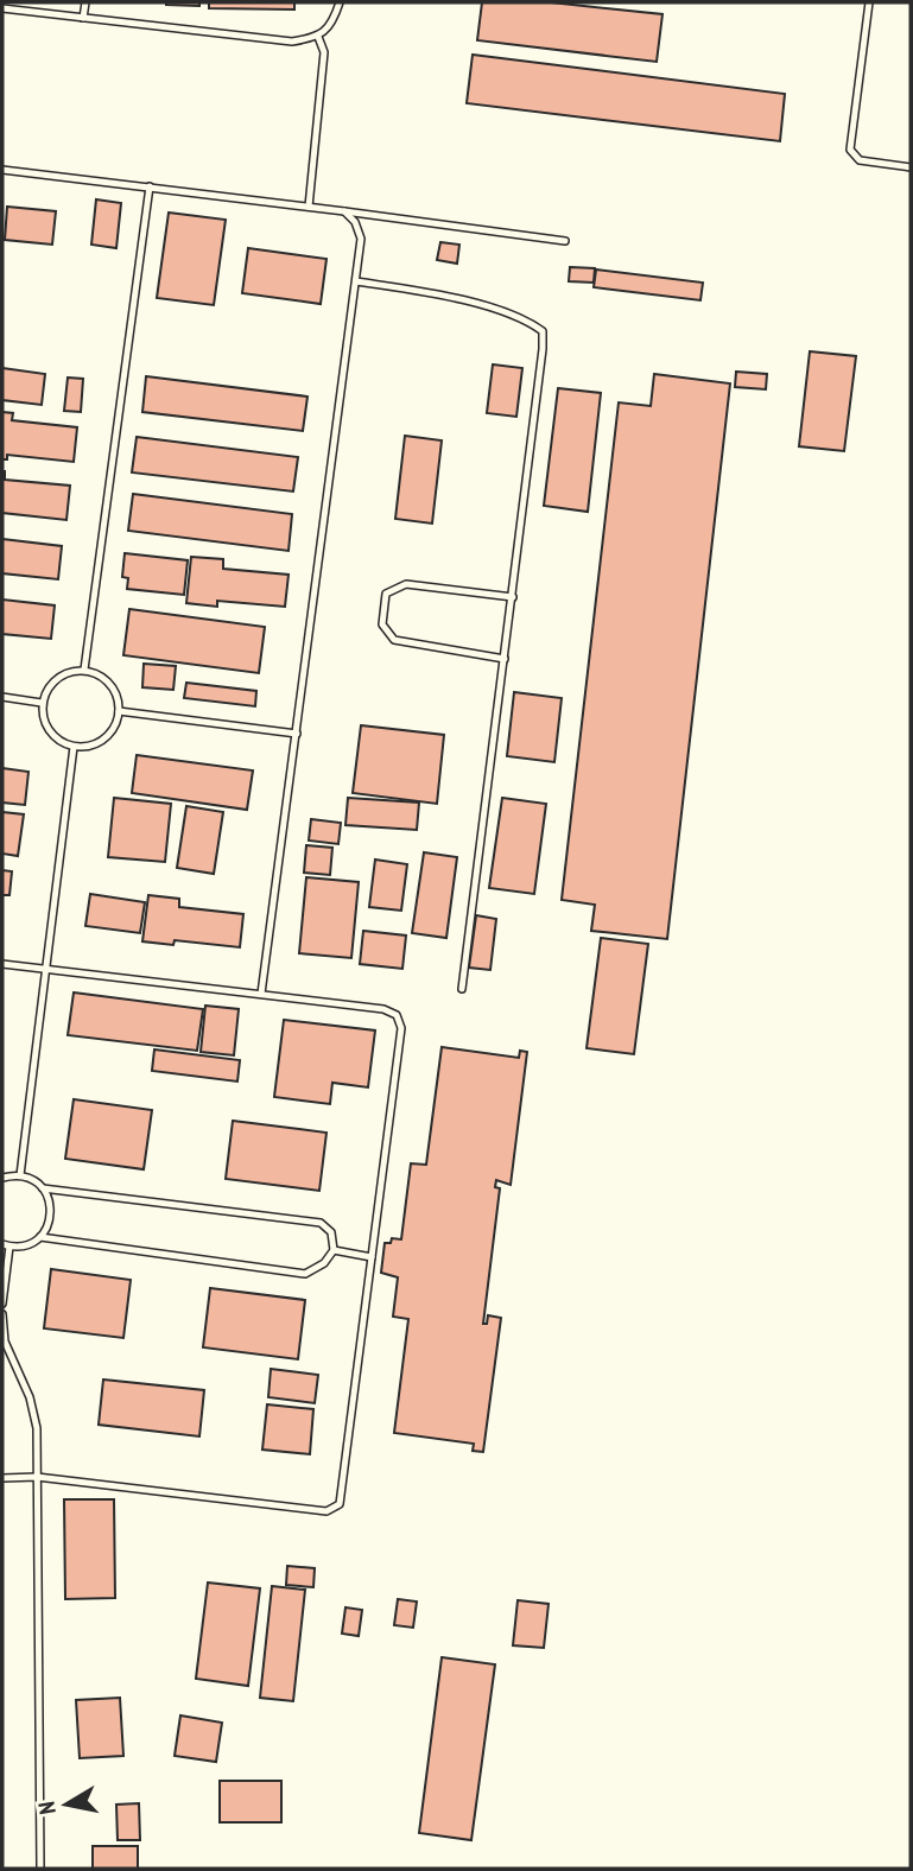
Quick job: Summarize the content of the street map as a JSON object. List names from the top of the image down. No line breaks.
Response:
{"north":"left"}
